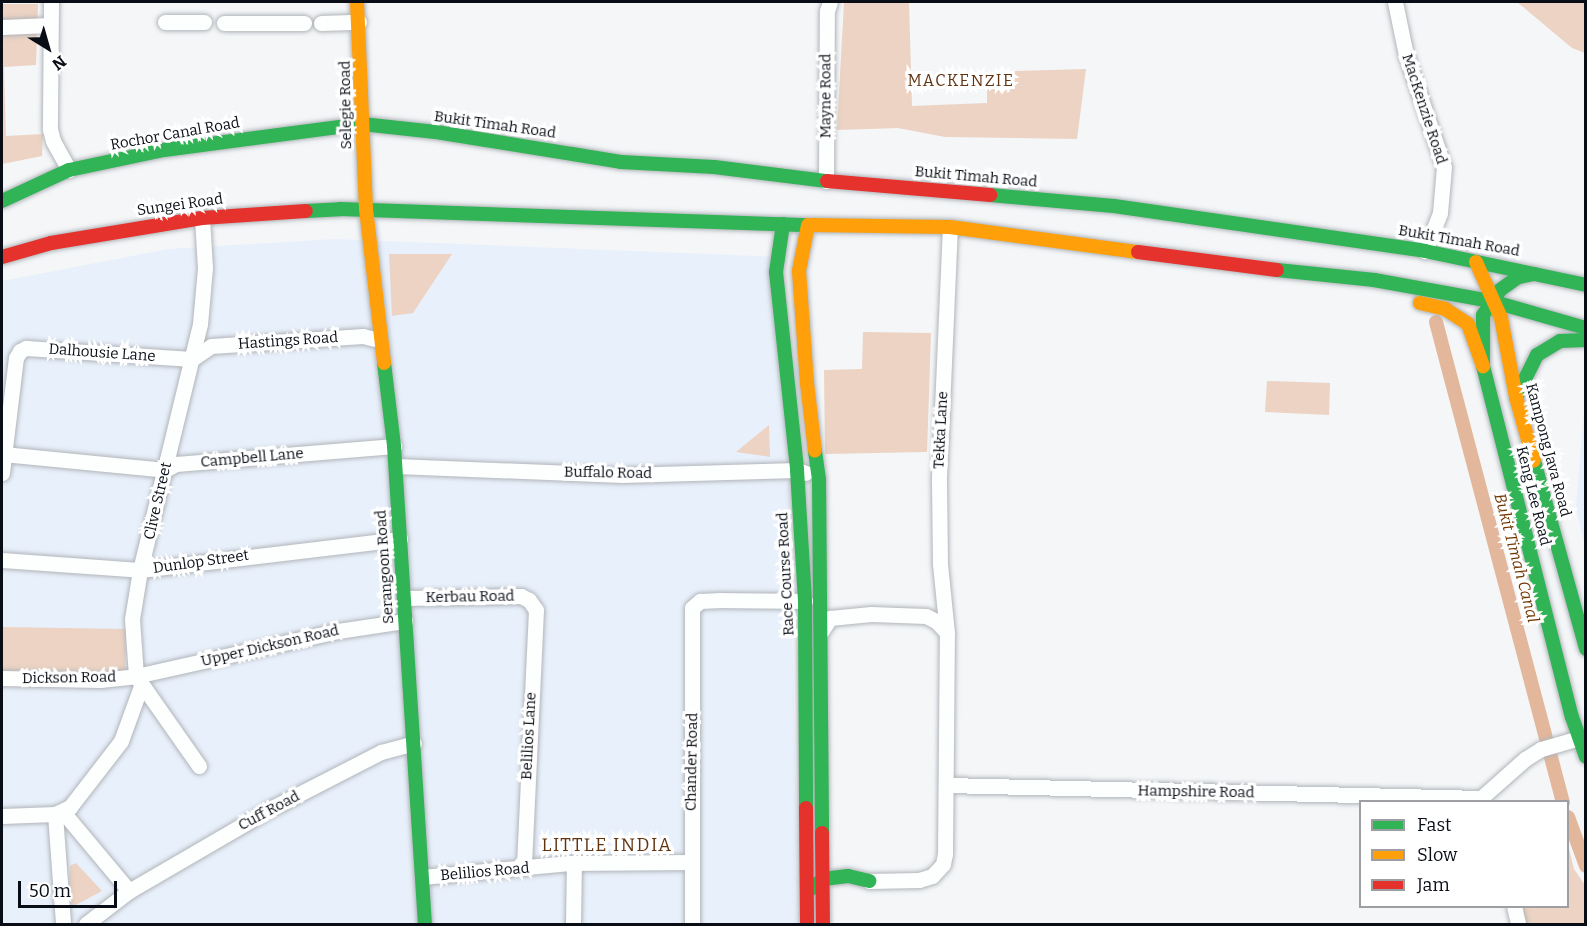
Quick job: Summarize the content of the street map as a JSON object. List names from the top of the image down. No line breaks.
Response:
{"streets":{"main road":["Selegie Road","Bukit Timah Road","Rochor Canal Road","Sungei Road","Kampong Java Road","Keng Lee Road","Serangoon Road","Race Course Road"],"street":["Mayne Road","MacKenzie Road","Hastings Road","Dalhousie Lane","Tekka Lane","Campbell Lane","Buffalo Road","Clive Street","Dunlop Street","Kerbau Road","Upper Dickson Road","Dickson Road","Belilios Lane","Chander Road","Hampshire Road","Cuff Road","Belilios Road"]},"crossings":[["Mayne Road","Bukit Timah Road"],["Selegie Road","Bukit Timah Road"],["Selegie Road","Rochor Canal Road"],["Selegie Road","Sungei Road"],["Selegie Road","Serangoon Road"],["MacKenzie Road","Bukit Timah Road"],["Bukit Timah Road","Rochor Canal Road"],["Bukit Timah Road","Kampong Java Road"],["Sungei Road","Clive Street"],["Sungei Road","Serangoon Road"],["Hastings Road","Dalhousie Lane"],["Hastings Road","Clive Street"],["Hastings Road","Serangoon Road"],["Dalhousie Lane","Campbell Lane"],["Dalhousie Lane","Clive Street"],["Tekka Lane","Hampshire Road"],["Kampong Java Road","Keng Lee Road"],["Campbell Lane","Clive Street"],["Campbell Lane","Serangoon Road"],["Buffalo Road","Serangoon Road"],["Buffalo Road","Race Course Road"],["Keng Lee Road","Hampshire Road"],["Clive Street","Dunlop Street"],["Clive Street","Upper Dickson Road"],["Clive Street","Dickson Road"],["Dunlop Street","Serangoon Road"],["Serangoon Road","Kerbau Road"],["Serangoon Road","Upper Dickson Road"],["Serangoon Road","Cuff Road"],["Serangoon Road","Belilios Road"],["Race Course Road","Chander Road"],["Kerbau Road","Belilios Lane"],["Upper Dickson Road","Dickson Road"],["Belilios Lane","Belilios Road"],["Chander Road","Belilios Road"]],"districts":["MACKENZIE","LITTLE INDIA"],"water":["Bukit Timah Canal"],"legend":["Fast","Slow","Jam"],"scale_bar":"50 m","north":"bottom right"}
